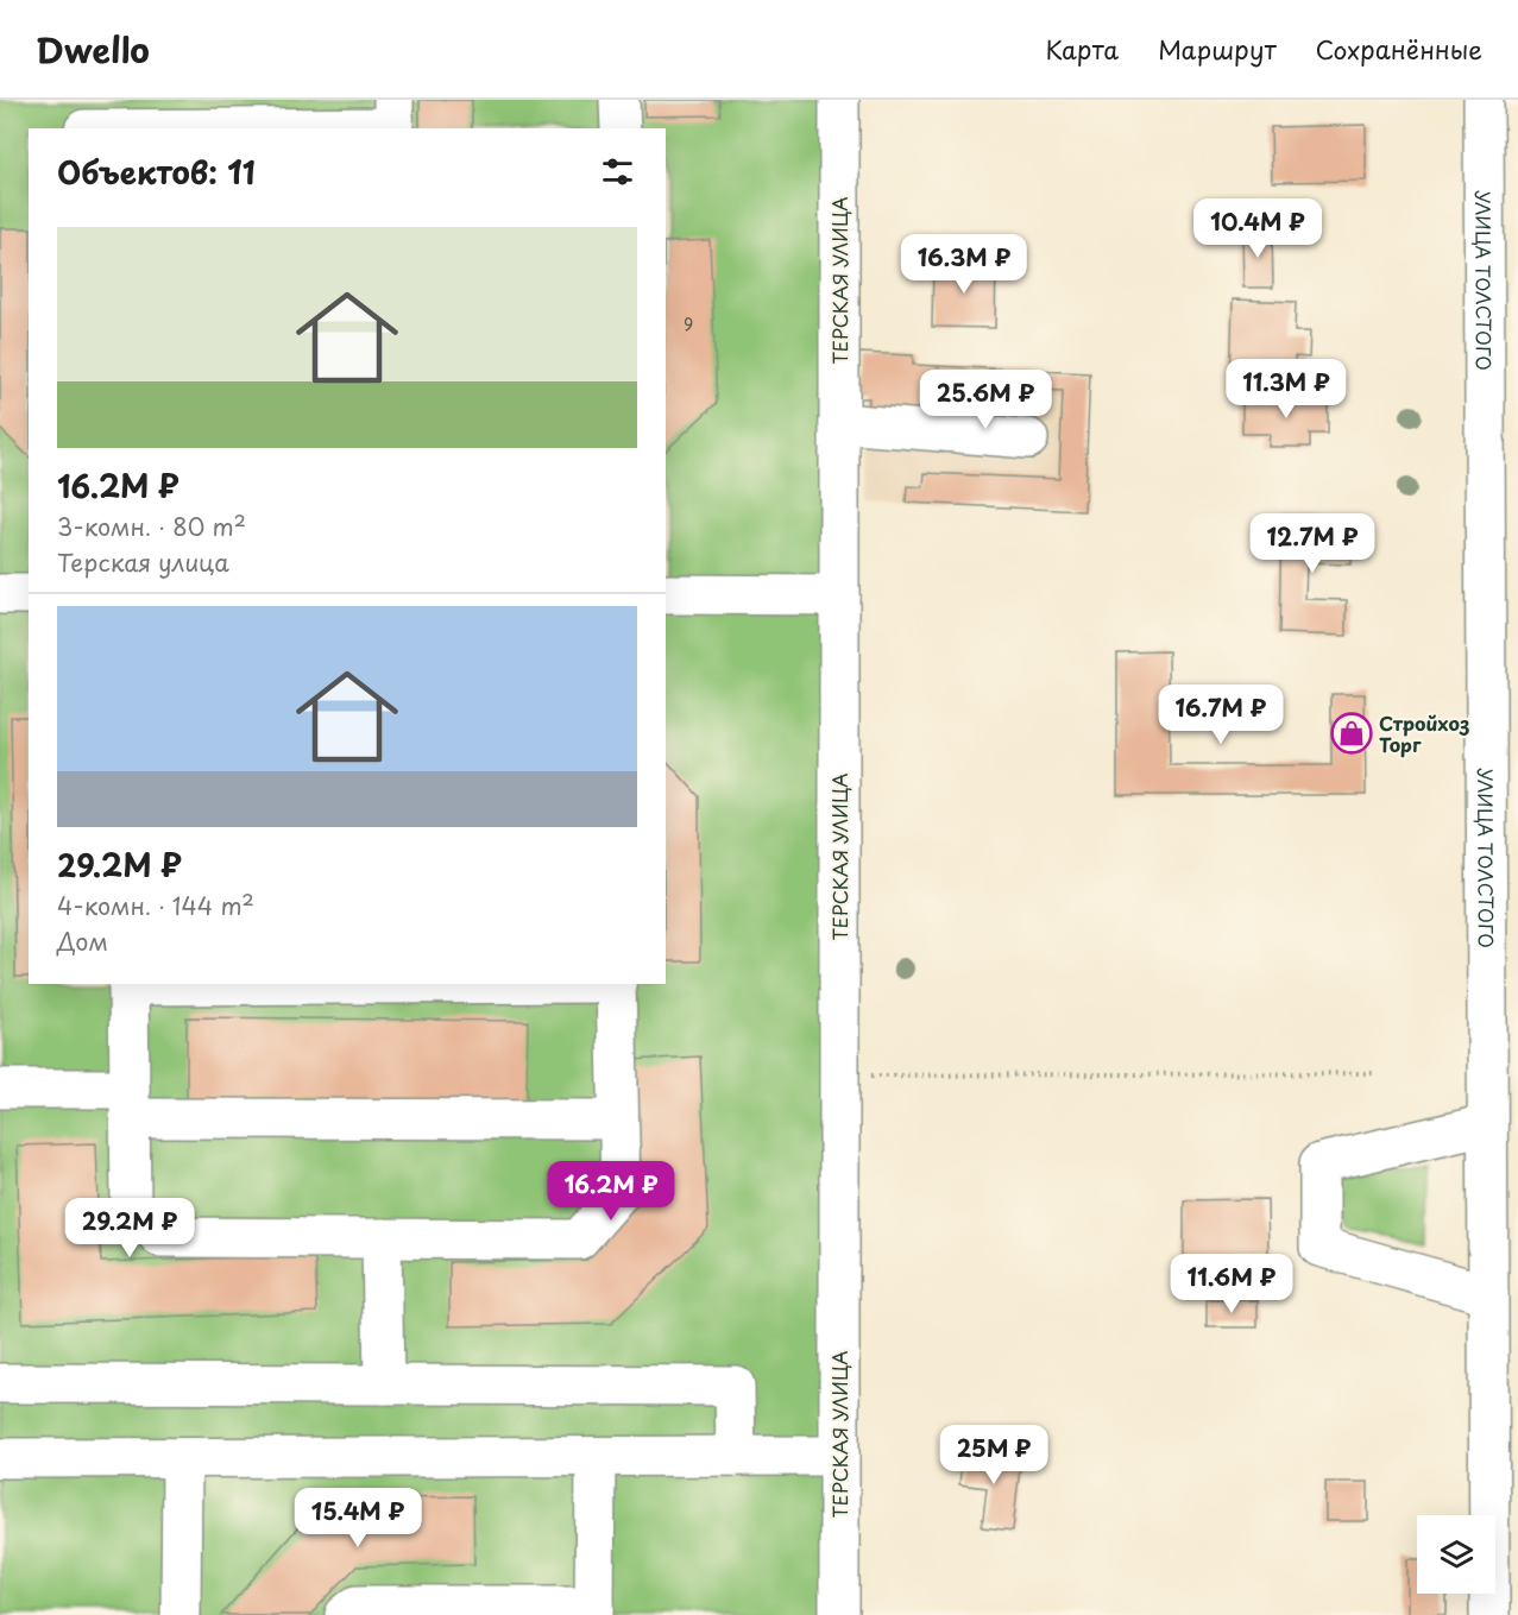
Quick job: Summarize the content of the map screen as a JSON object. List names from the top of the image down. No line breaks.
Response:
{"streets":{"street":["ТЕРСКАЯ УЛИЦА","УЛИЦА ТОЛСТОГО"]},"places":{"shop":["Стройхоз Торг"]},"house_numbers":["9"],"page":{"header":"Dwello","nav":["Карта","Маршрут","Сохранённые"],"heading":"Объектов: 11","price":["10.4M ₽","16.3M ₽","11.3M ₽","25.6M ₽","12.7M ₽","16.7M ₽","16.2M ₽","29.2M ₽","11.6M ₽","25M ₽","15.4M ₽"],"list":[{"name":"16.2M ₽","note":"3-комн. · 80 m² · Терская улица"},{"name":"29.2M ₽","note":"4-комн. · 144 m² · Дом"}]}}
